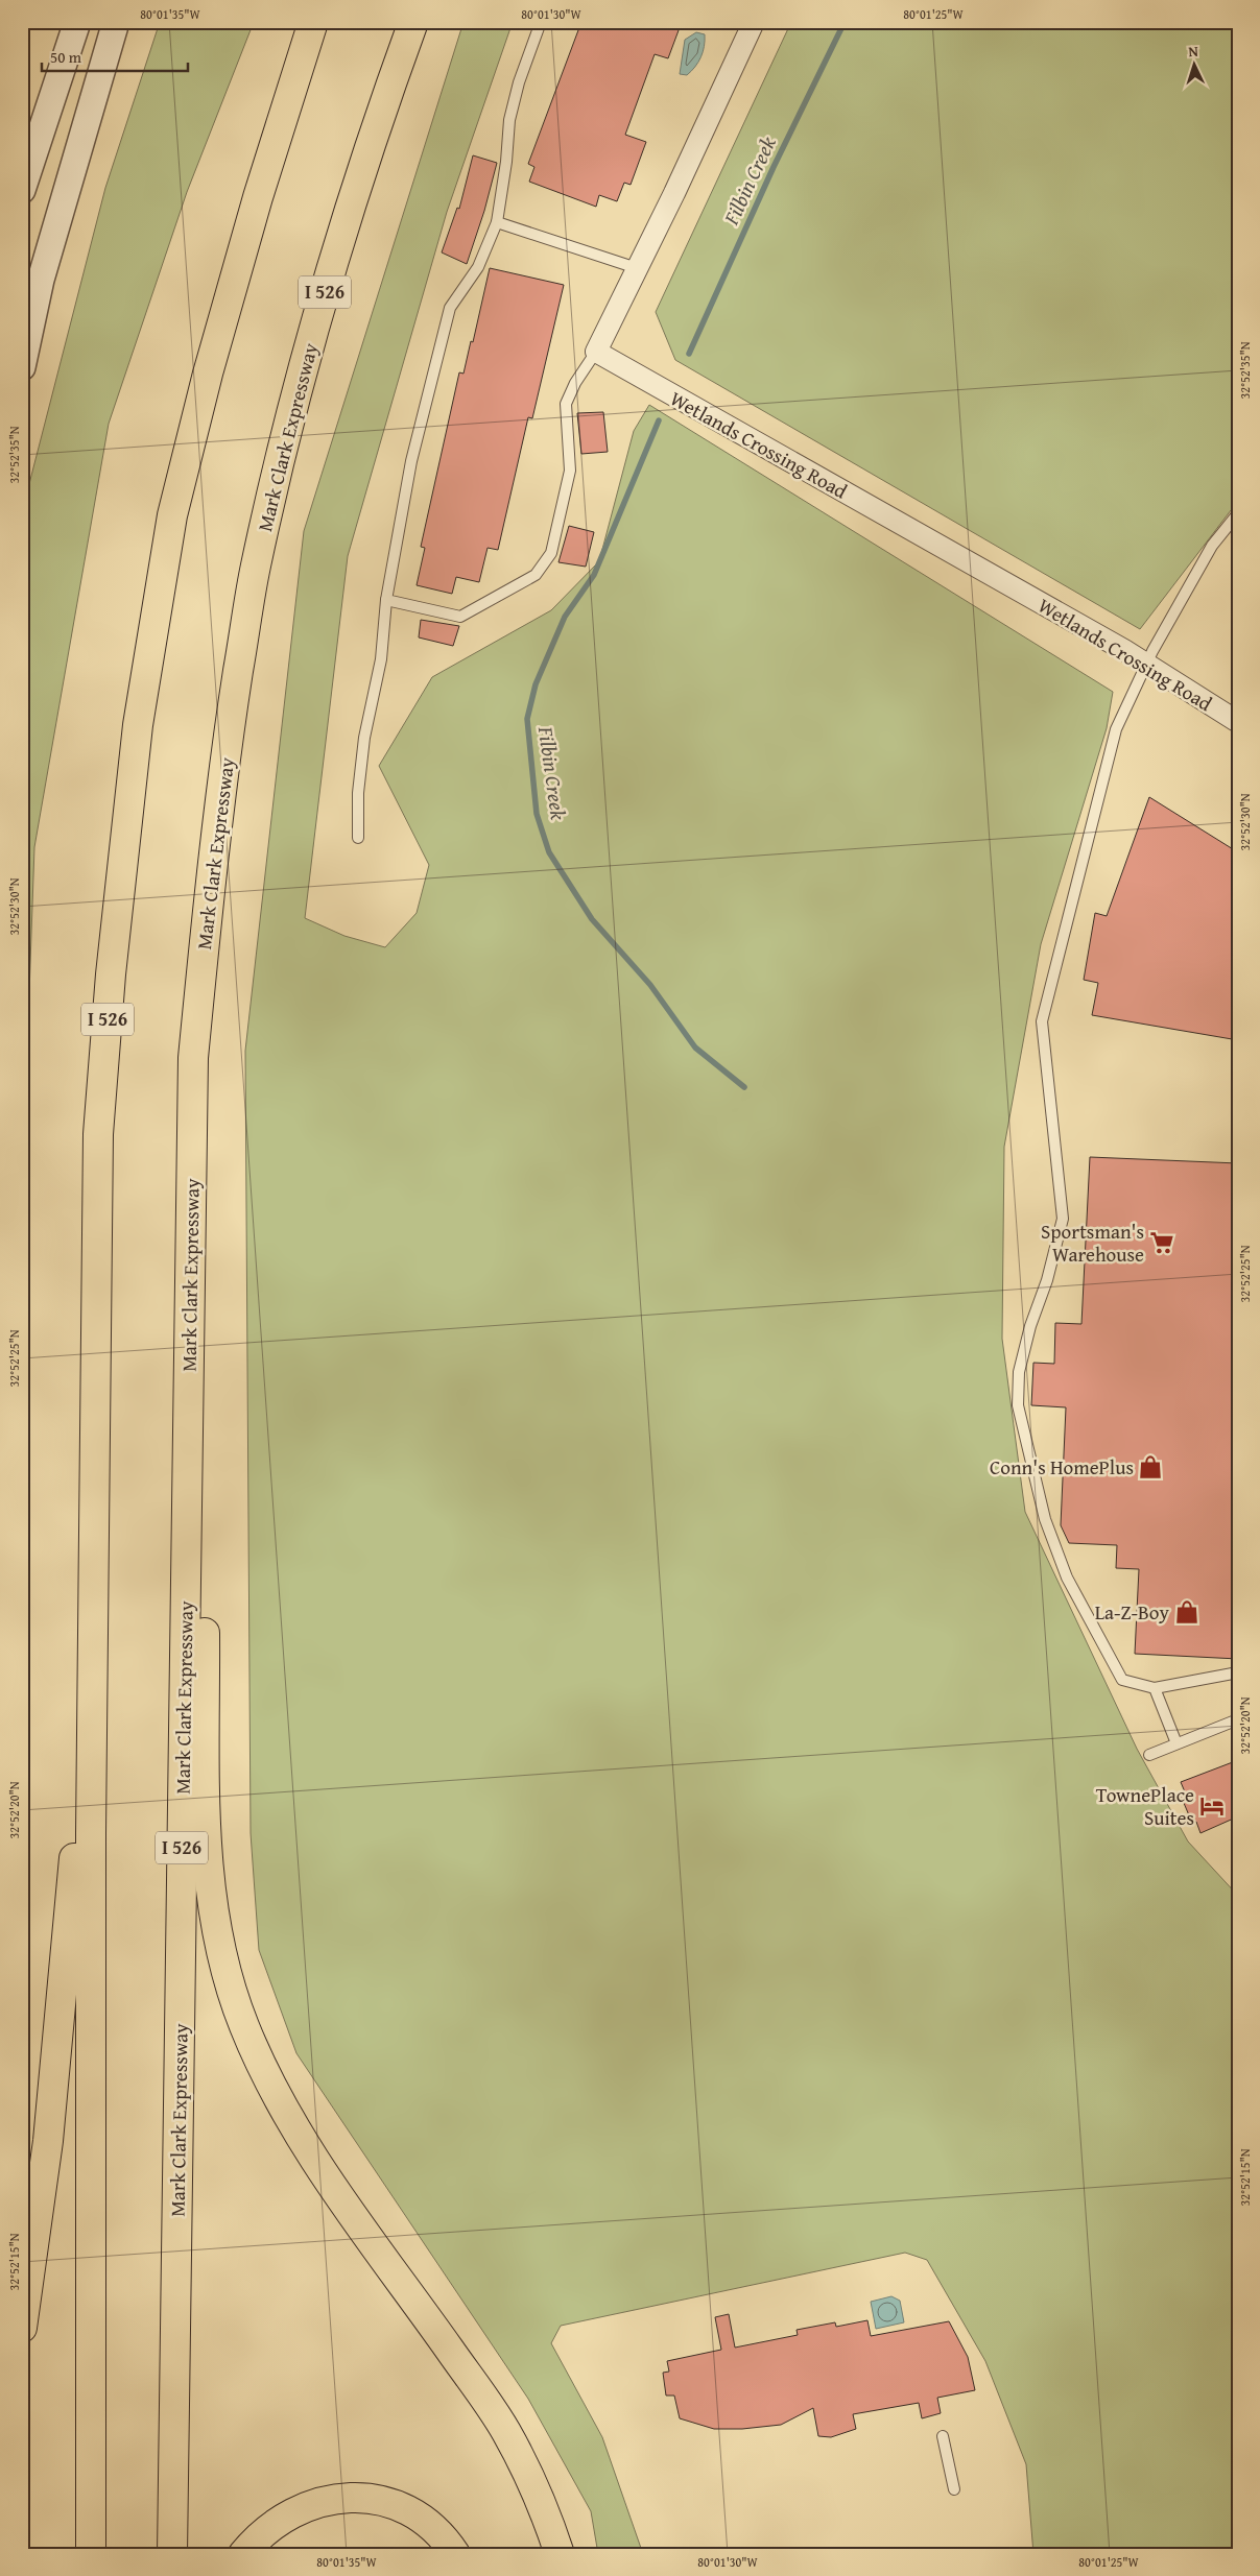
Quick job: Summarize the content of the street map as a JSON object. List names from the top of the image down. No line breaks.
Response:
{"streets":{"highway":["I 526","Mark Clark Expressway"],"street":["Wetlands Crossing Road"]},"water":["Filbin Creek"],"places":{"supermarket":["Sportsman's Warehouse"],"shop":["Conn's HomePlus","La-Z-Boy"],"hotel":["TownePlace Suites"]},"scale_bar":"50 m","north":"top","coordinates":["80°01'35\"W","80°01'30\"W","80°01'25\"W","32°52'35\"N","32°52'30\"N","32°52'25\"N","32°52'20\"N","32°52'15\"N"]}
